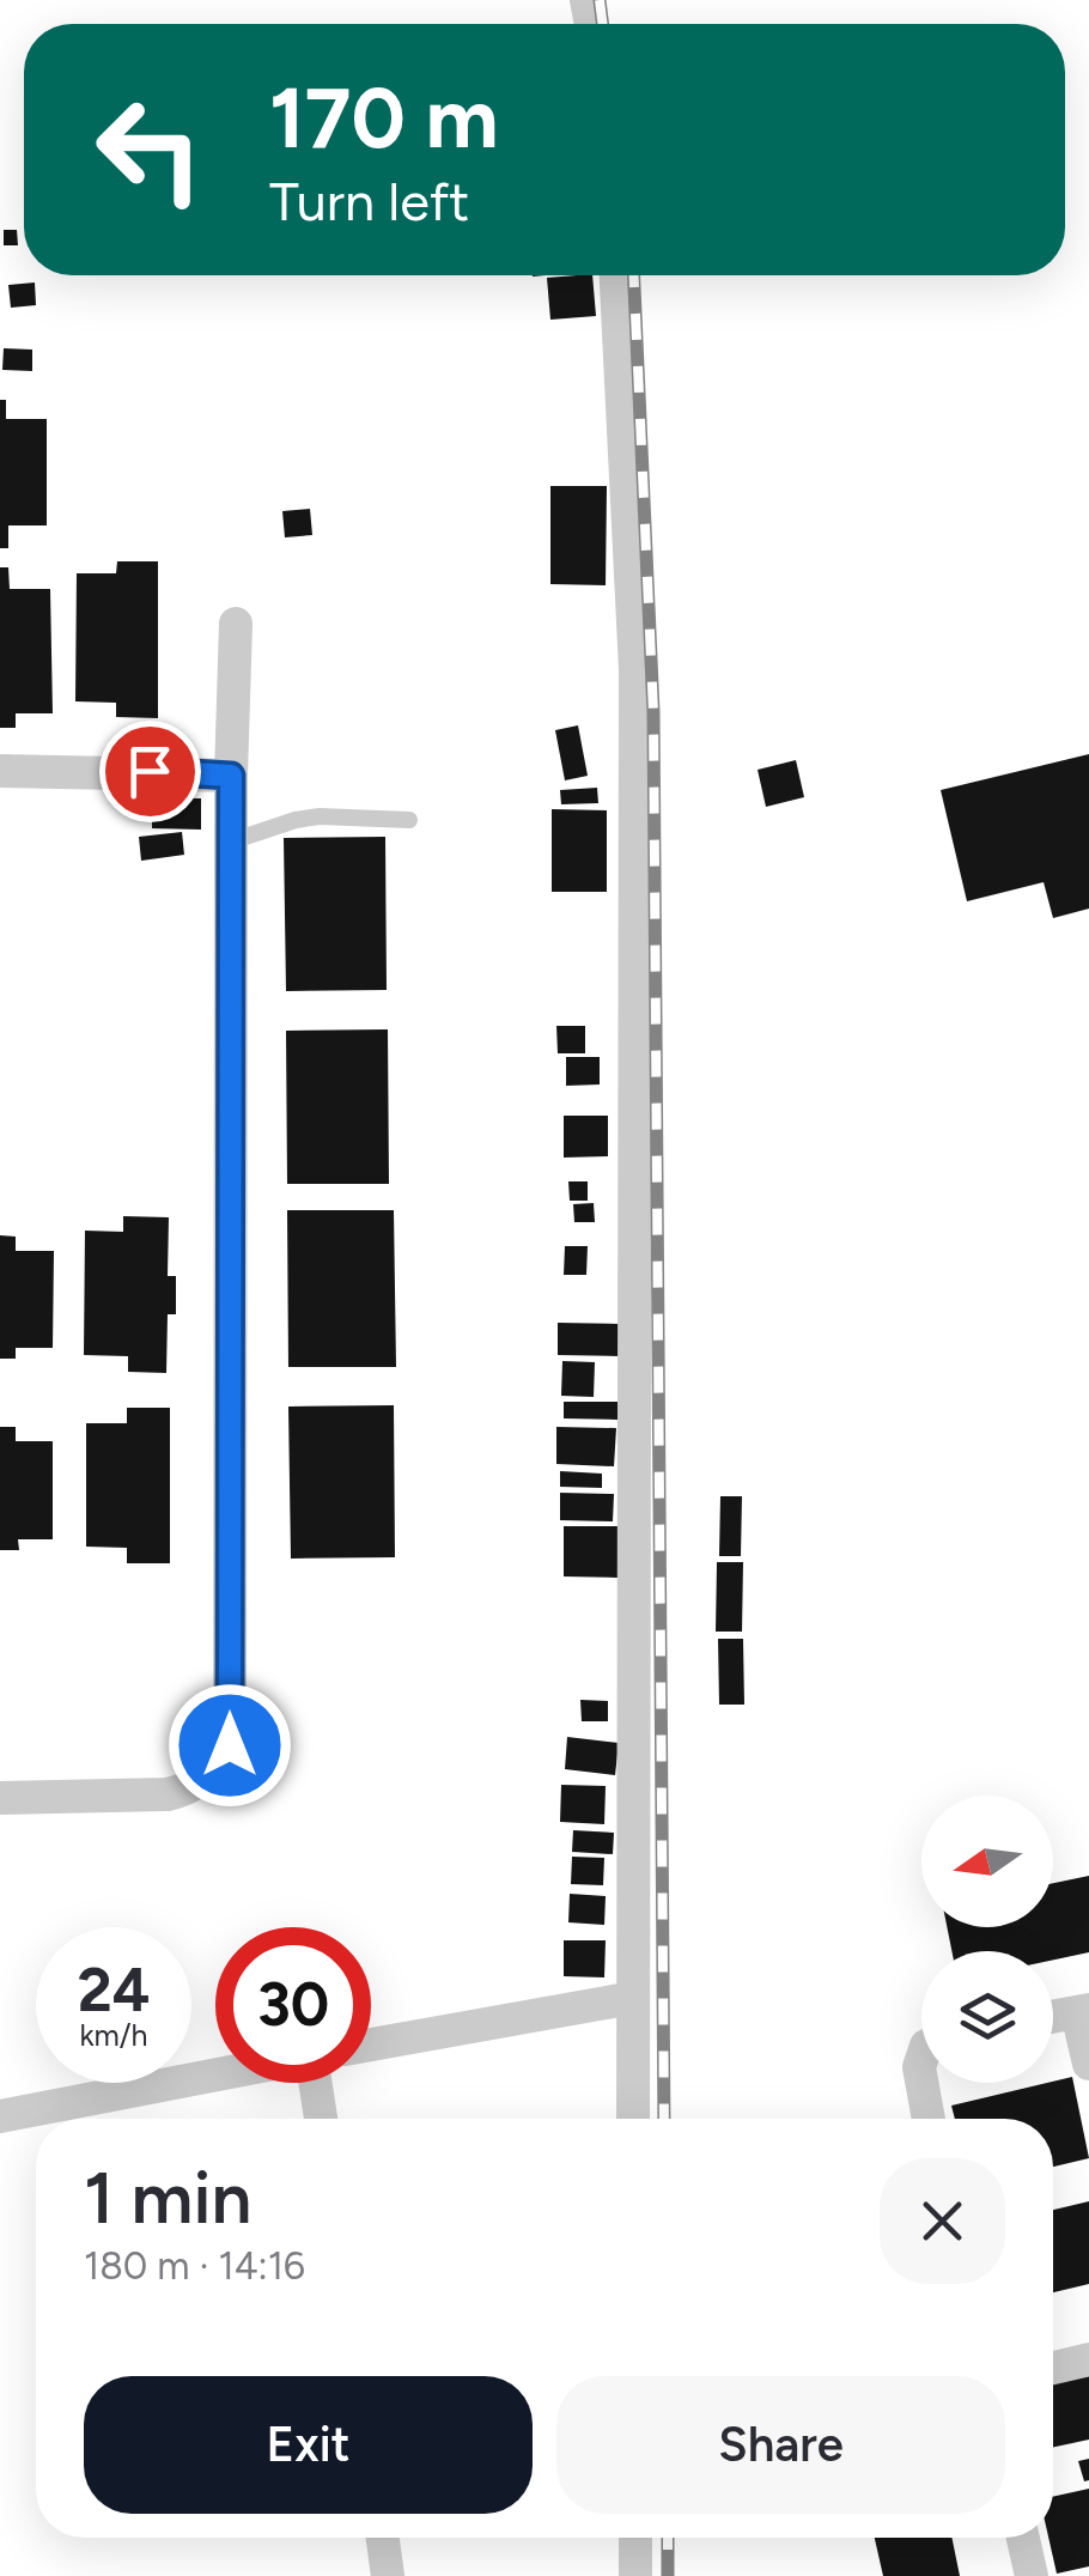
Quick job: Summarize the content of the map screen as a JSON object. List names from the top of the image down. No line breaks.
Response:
{"north":"left","page":{"turn":["170 m","Turn left"],"speed":"24 km/h","limit":"30","heading":["1 min","180 m · 14:16"],"buttons":["Exit","Share"]}}
